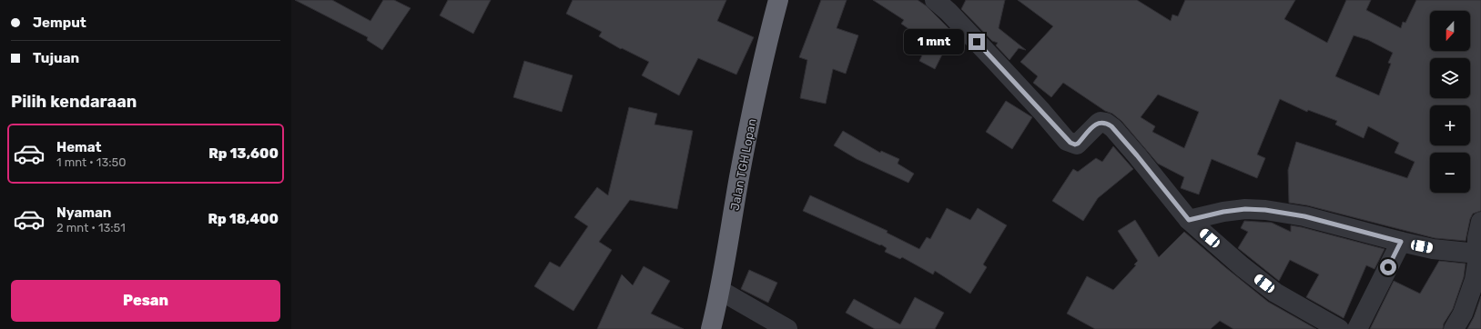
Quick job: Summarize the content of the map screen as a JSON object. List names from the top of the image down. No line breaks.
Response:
{"streets":{"highway":["Jalan TGH Lopan"]},"north":"bottom","page":{"banner":["Jemput","Tujuan"],"map_buttons":["+","−"],"bubble":"1 mnt","heading":"Pilih kendaraan","list":[{"name":"Hemat","note":"1 mnt · 13:50","value":"Rp 13,600"},{"name":"Nyaman","note":"2 mnt · 13:51","value":"Rp 18,400"}],"buttons":"Pesan"}}
